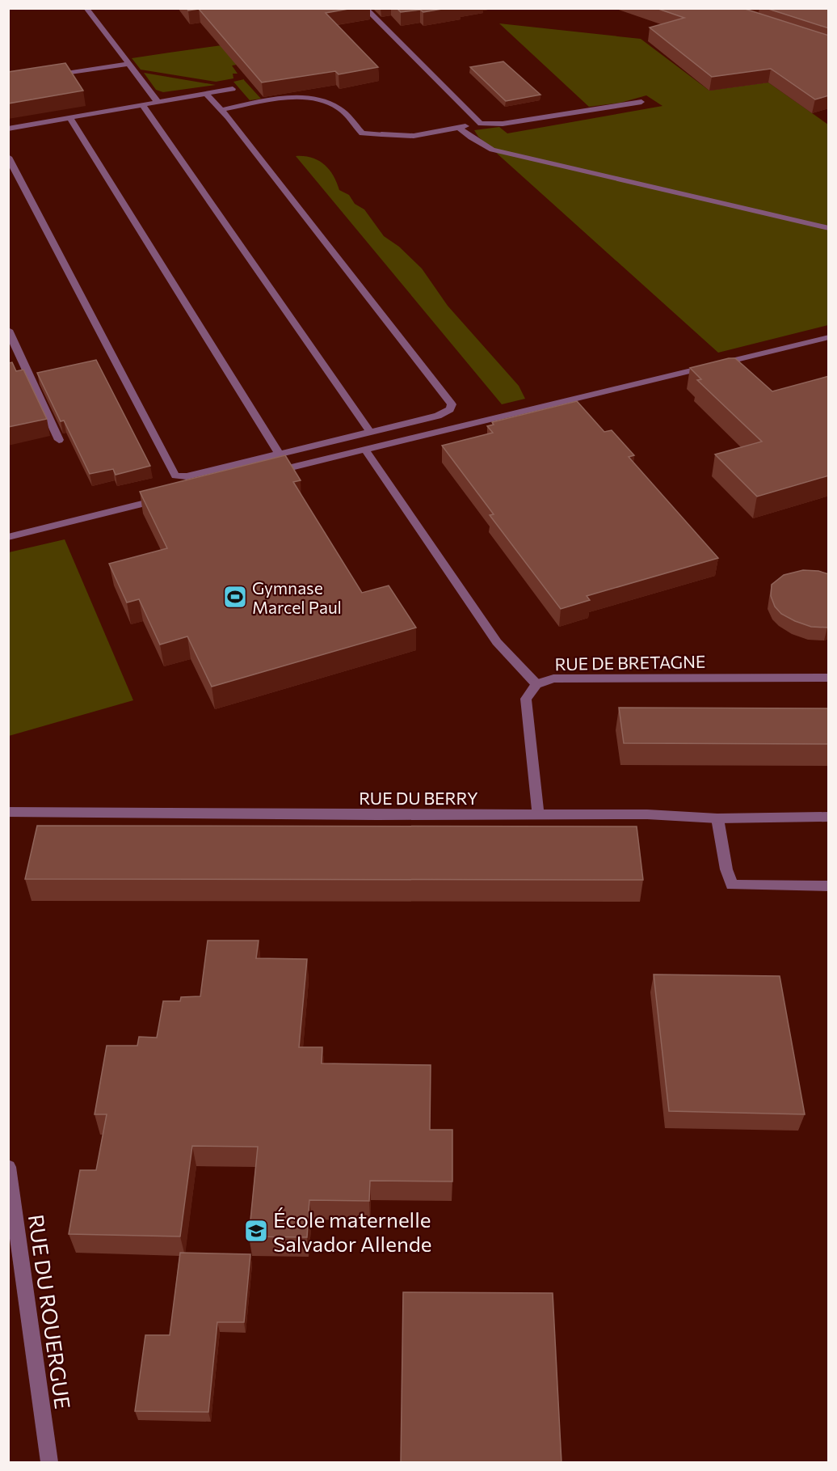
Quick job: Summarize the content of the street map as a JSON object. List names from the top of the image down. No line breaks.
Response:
{"streets":{"street":["RUE DE BRETAGNE","RUE DU BERRY","RUE DU ROUERGUE"]},"crossings":[["RUE DE BRETAGNE","RUE DU BERRY"]],"places":{"sports":["Gymnase Marcel Paul"],"school or university":["École maternelle Salvador Allende"]}}
